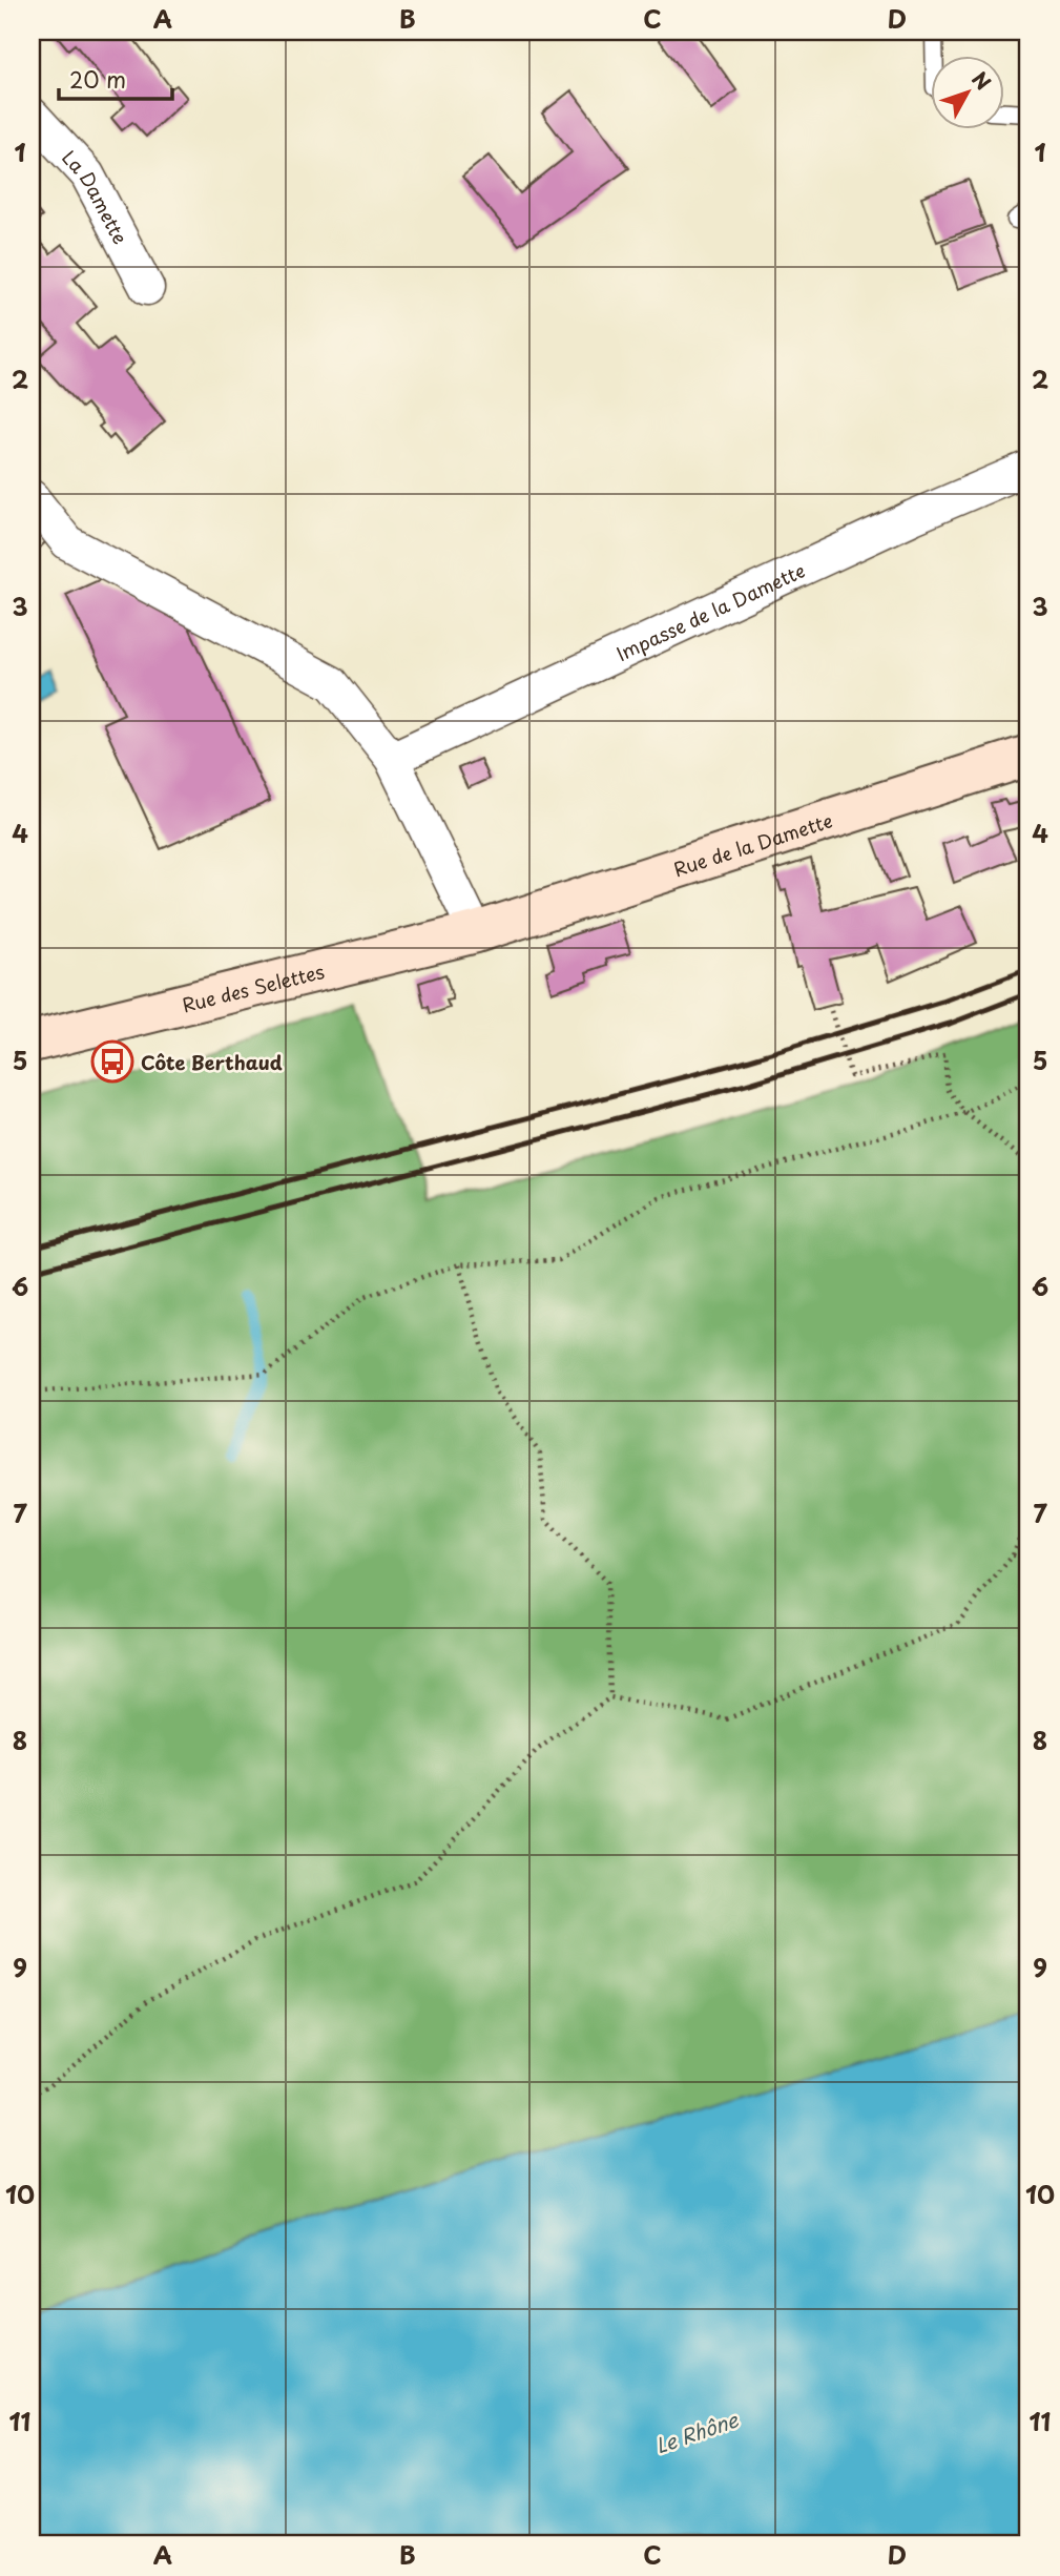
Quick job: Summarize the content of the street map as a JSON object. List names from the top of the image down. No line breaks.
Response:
{"streets":{"main road":["Rue de la Damette","Rue des Selettes"],"street":["La Damette","Impasse de la Damette"]},"crossings":[["Rue de la Damette","Rue des Selettes"]],"water":["Le Rhône"],"places":{"bus stop":["Côte Berthaud"]},"scale_bar":"20 m","north":"top right","grid":{"columns":["A","B","C","D"],"rows":["1","2","3","4","5","6","7","8","9","10","11"]}}
